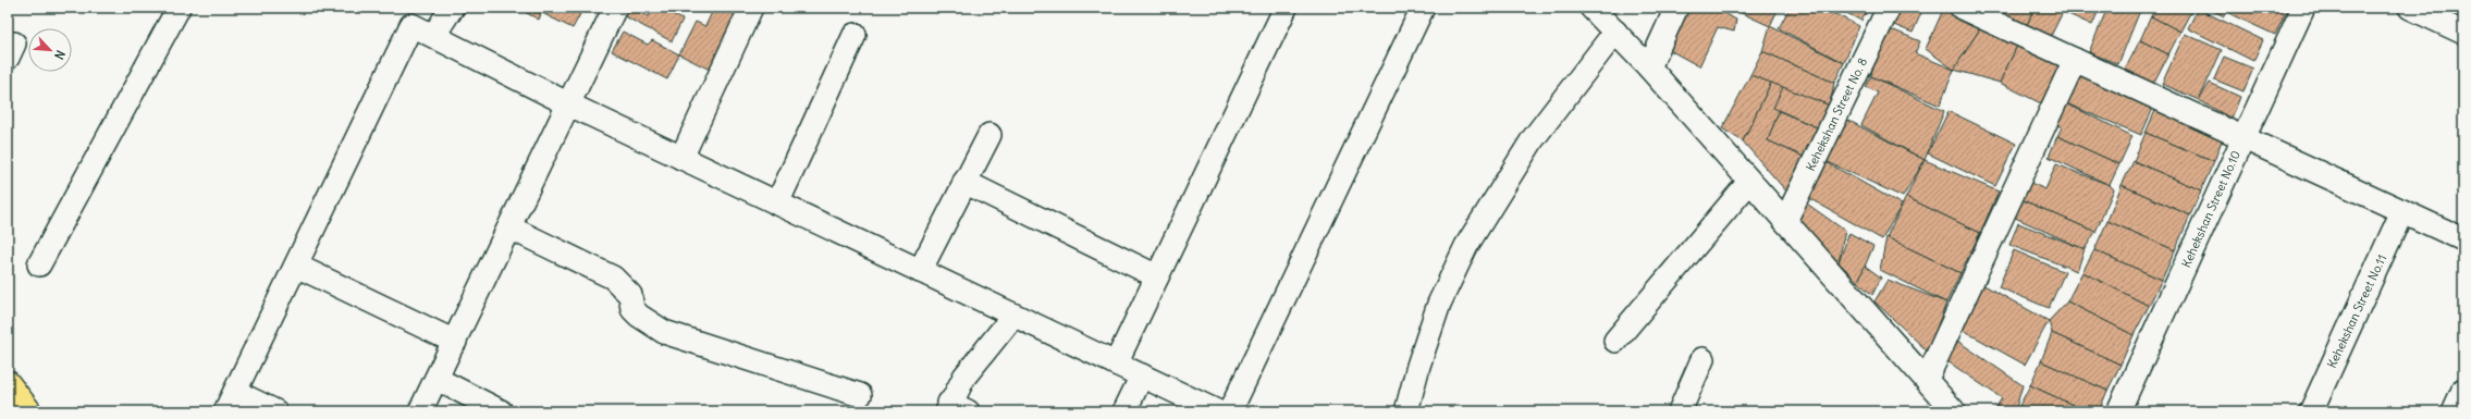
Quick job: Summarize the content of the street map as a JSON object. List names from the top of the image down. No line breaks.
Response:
{"streets":{"street":["Kehekshan Street No. 8","Kehekshan Street No.10","Kehekshan Street No.11"]},"north":"bottom right"}
